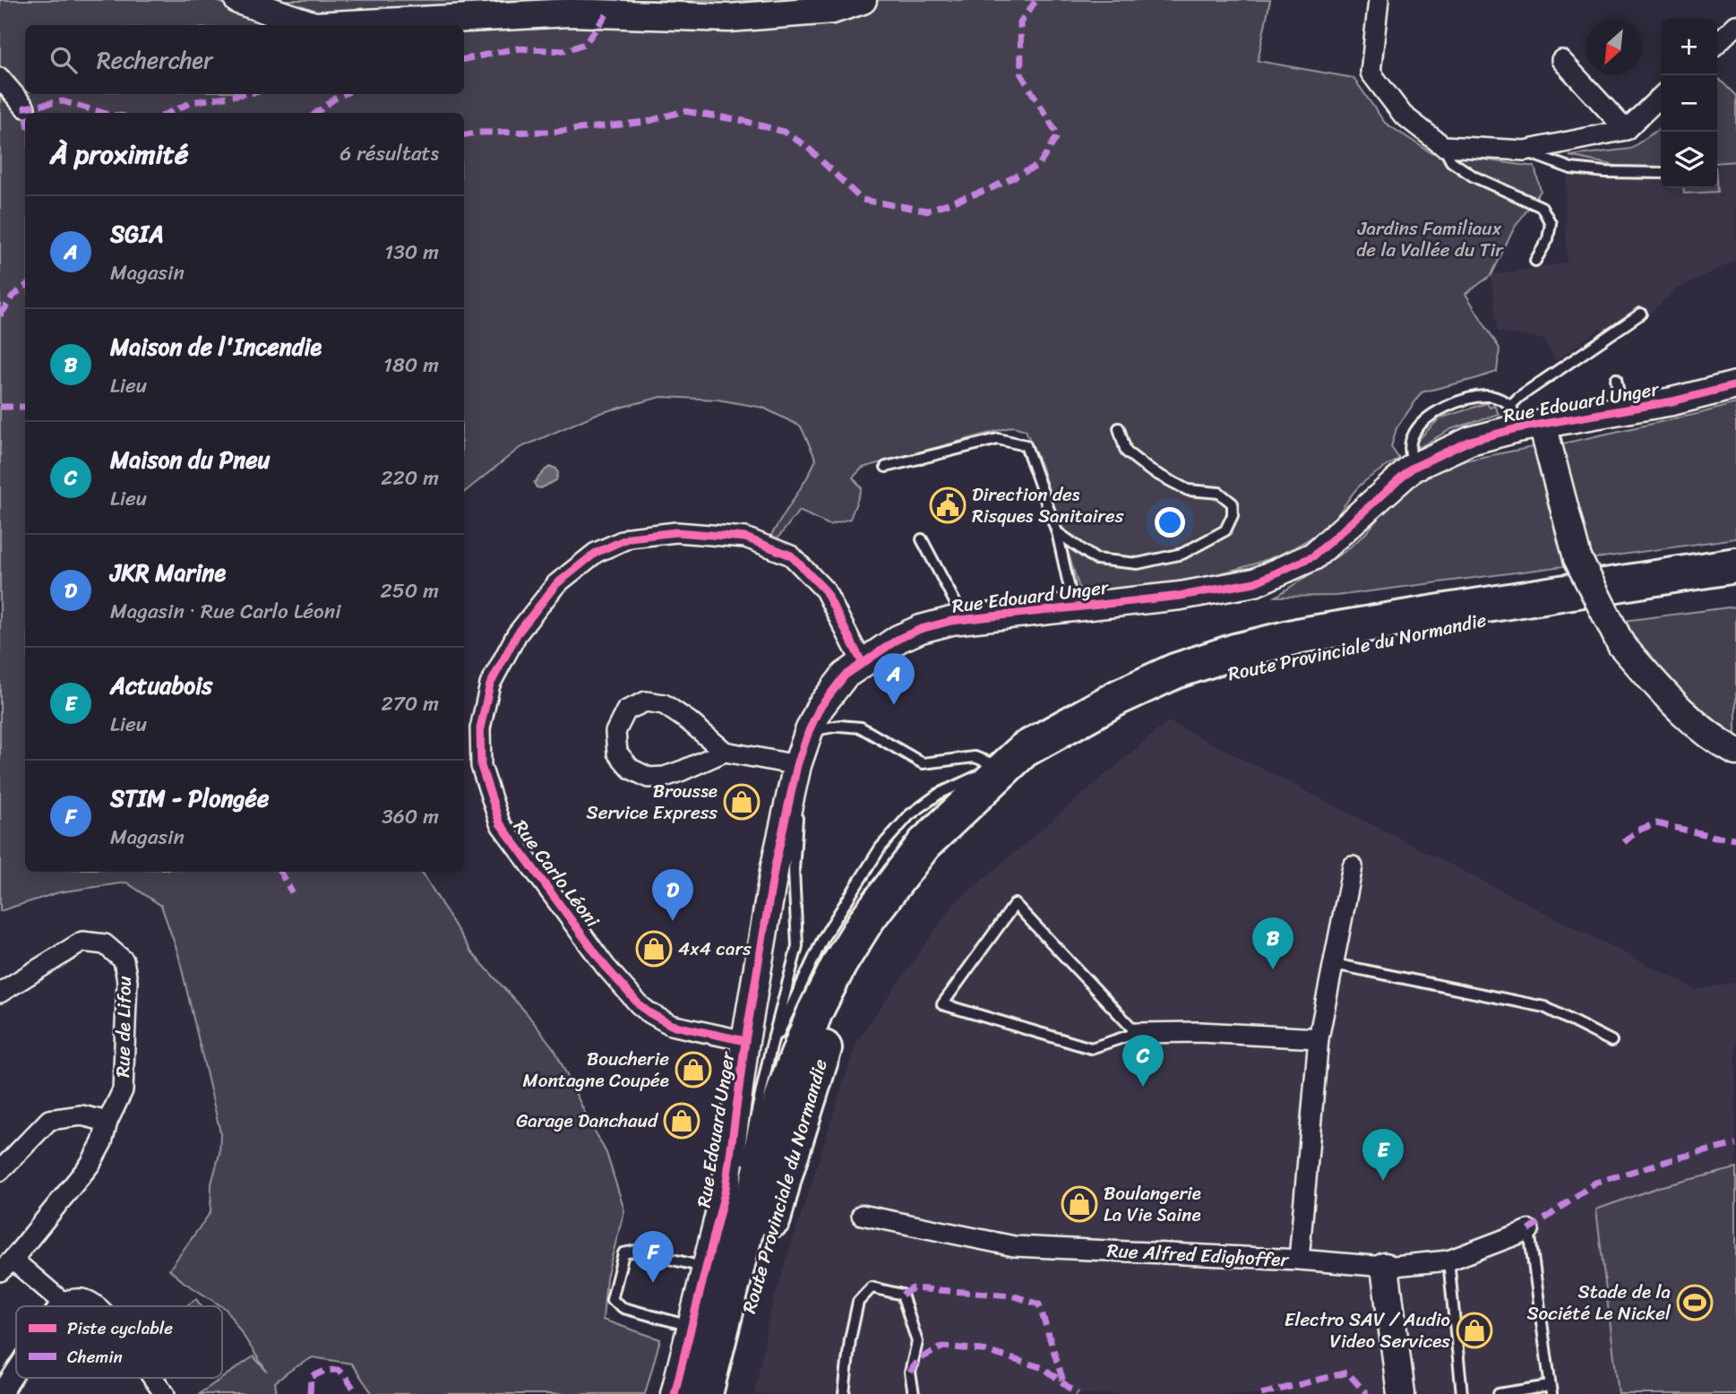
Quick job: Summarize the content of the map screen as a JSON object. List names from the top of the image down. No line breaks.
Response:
{"streets":{"highway":["Route Provinciale du Normandie"],"street":["Rue Edouard Unger","Rue Carlo Léoni","Rue de Lifou","Rue Alfred Edighoffer"]},"crossings":[["Rue Edouard Unger","Rue Carlo Léoni"]],"parks":["Jardins Familiaux de la Vallée du Tir"],"places":{"public building":["Direction des Risques Sanitaires"],"shop":["Brousse Service Express","4x4 cars","Boucherie Montagne Coupée","Garage Danchaud","Boulangerie La Vie Saine","Electro SAV / Audio Video Services"],"sports":["Stade de la Société Le Nickel"]},"legend":["Piste cyclable","Chemin"],"north":"bottom left","page":{"map_buttons":["+","−"],"search":"Rechercher","heading":["À proximité","6 résultats"],"list":[{"mark":"A","name":"SGIA","note":"Magasin","value":"130 m"},{"mark":"B","name":"Maison de l'Incendie","note":"Lieu","value":"180 m"},{"mark":"C","name":"Maison du Pneu","note":"Lieu","value":"220 m"},{"mark":"D","name":"JKR Marine","note":"Magasin · Rue Carlo Léoni","value":"250 m"},{"mark":"E","name":"Actuabois","note":"Lieu","value":"270 m"},{"mark":"F","name":"STIM - Plongée","note":"Magasin","value":"360 m"}],"pins":["A","D","B","C","E","F"]}}
